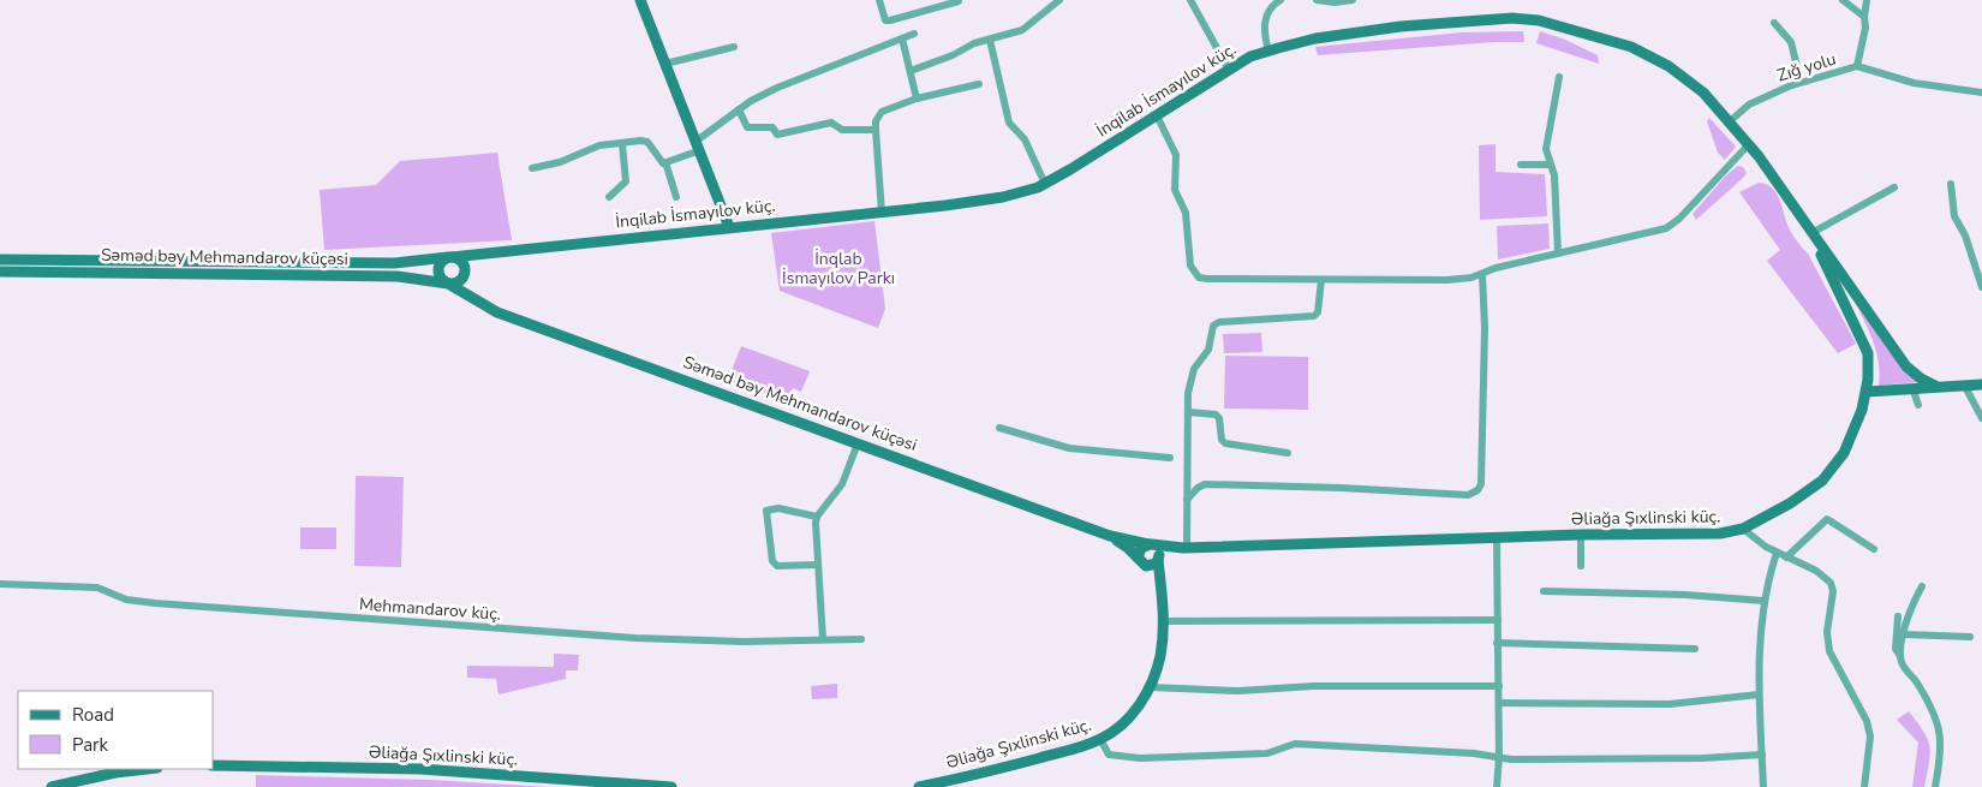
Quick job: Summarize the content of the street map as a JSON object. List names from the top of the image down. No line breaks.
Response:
{"streets":{"main road":["İnqilab İsmayılov küç.","Səməd bəy Mehmandarov küçəsi","Əliağa Şıxlinski küç."],"street":["Zığ yolu","Mehmandarov küç."]},"crossings":[["Zığ yolu","İnqilab İsmayılov küç."],["İnqilab İsmayılov küç.","Səməd bəy Mehmandarov küçəsi"],["İnqilab İsmayılov küç.","Əliağa Şıxlinski küç."]],"parks":["İnqlab İsmayılov Parkı"],"legend":["Road","Park"]}
